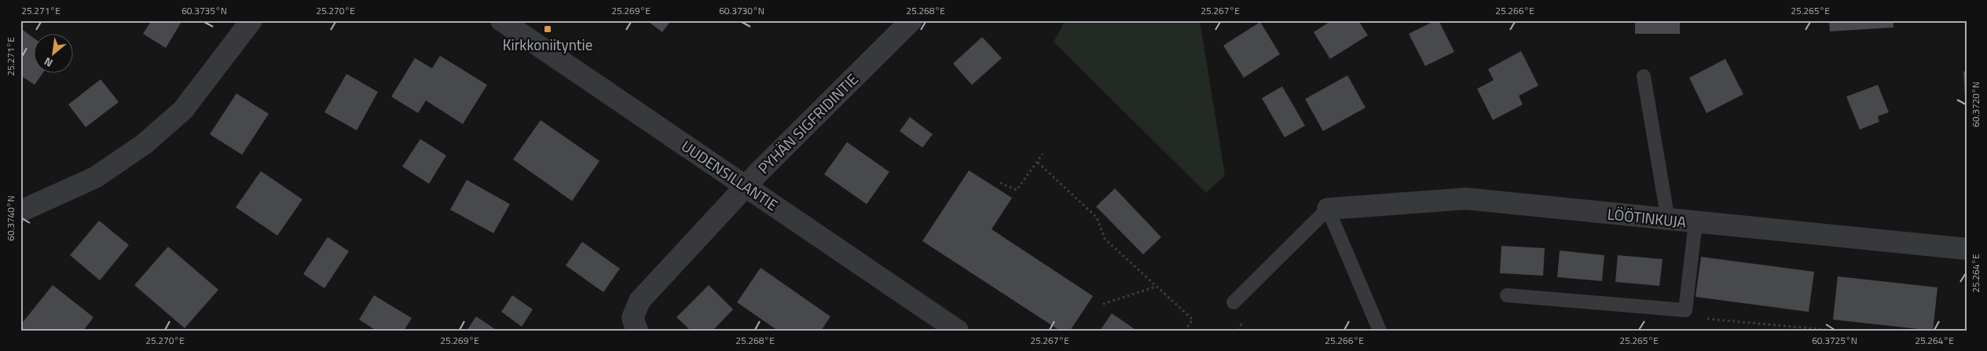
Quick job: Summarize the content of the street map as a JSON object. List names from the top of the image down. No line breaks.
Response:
{"streets":{"street":["PYHÄN SIGFRIDINTIE","UUDENSILLANTIE","LÖÖTINKUJA"]},"crossings":[["PYHÄN SIGFRIDINTIE","UUDENSILLANTIE"]],"places":{"transit":["Kirkkoniityntie"]},"north":"bottom left","coordinates":["25.271°E","60.3735°N","25.270°E","25.269°E","60.3730°N","25.268°E","25.267°E","25.266°E","25.265°E","60.3720°N","60.3740°N","25.264°E","60.3725°N"]}
